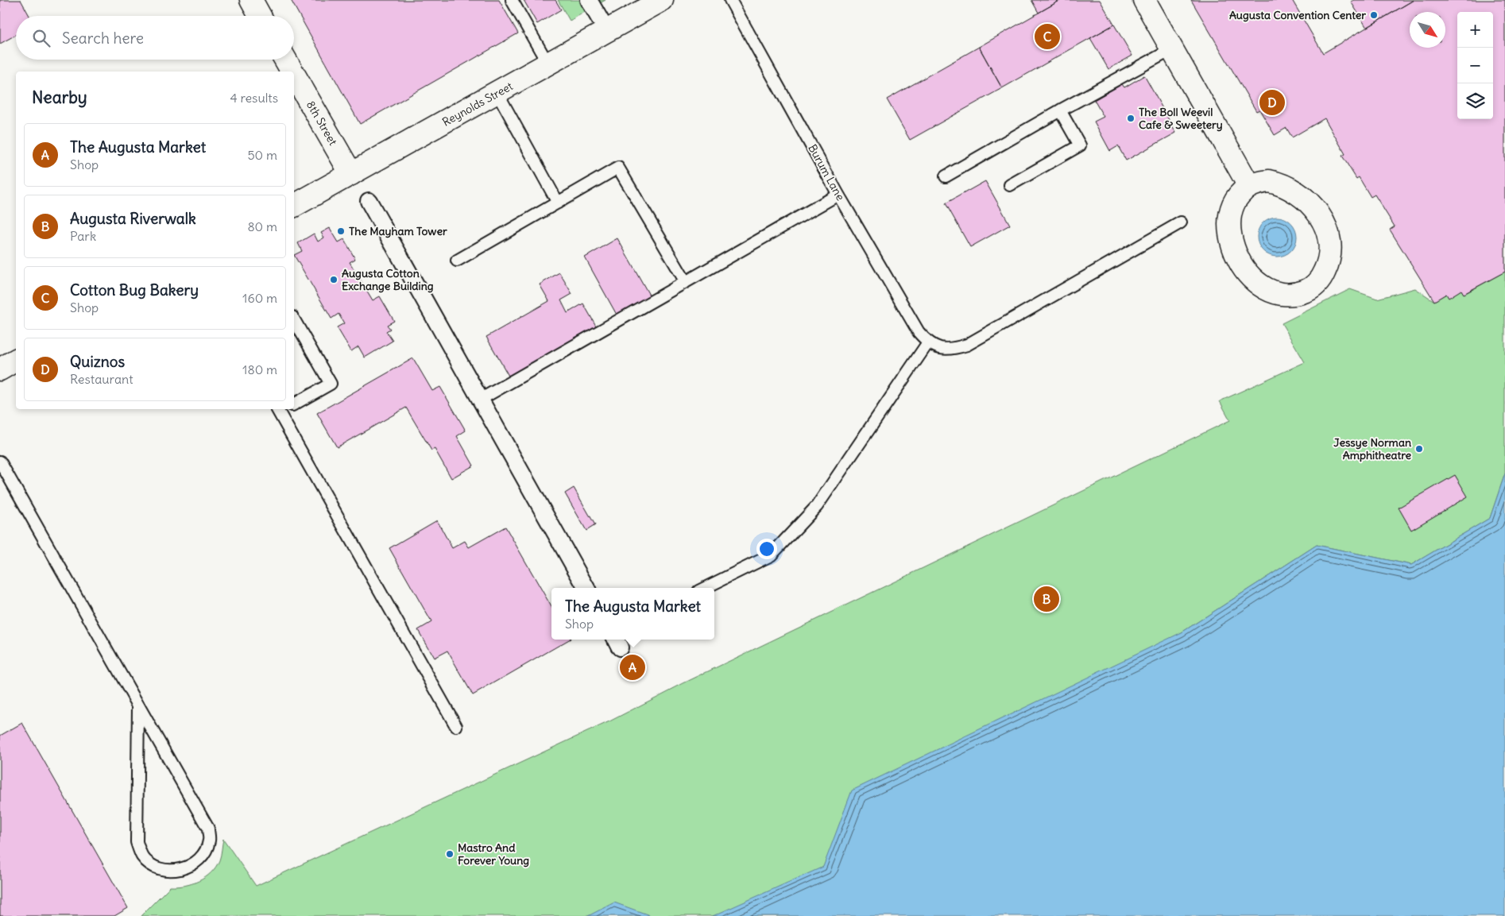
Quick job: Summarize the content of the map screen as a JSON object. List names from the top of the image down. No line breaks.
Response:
{"streets":{"street":["Reynolds Street","8th Street"],"lane":["Burum Lane"]},"crossings":[["Reynolds Street","8th Street"]],"places":["Augusta Convention Center","The Boll Weevil Cafe & Sweetery","The Mayham Tower","Augusta Cotton Exchange Building","Jessye Norman Amphitheatre","Mastro And Forever Young"],"north":"bottom right","page":{"map_buttons":["+","−"],"search":"Search here","pins":["C","D","B","A"],"heading":["Nearby","4 results"],"list":[{"mark":"A","name":"The Augusta Market","note":"Shop","value":"50 m"},{"mark":"B","name":"Augusta Riverwalk","note":"Park","value":"80 m"},{"mark":"C","name":"Cotton Bug Bakery","note":"Shop","value":"160 m"},{"mark":"D","name":"Quiznos","note":"Restaurant","value":"180 m"}],"popup":["The Augusta Market","Shop"]}}
